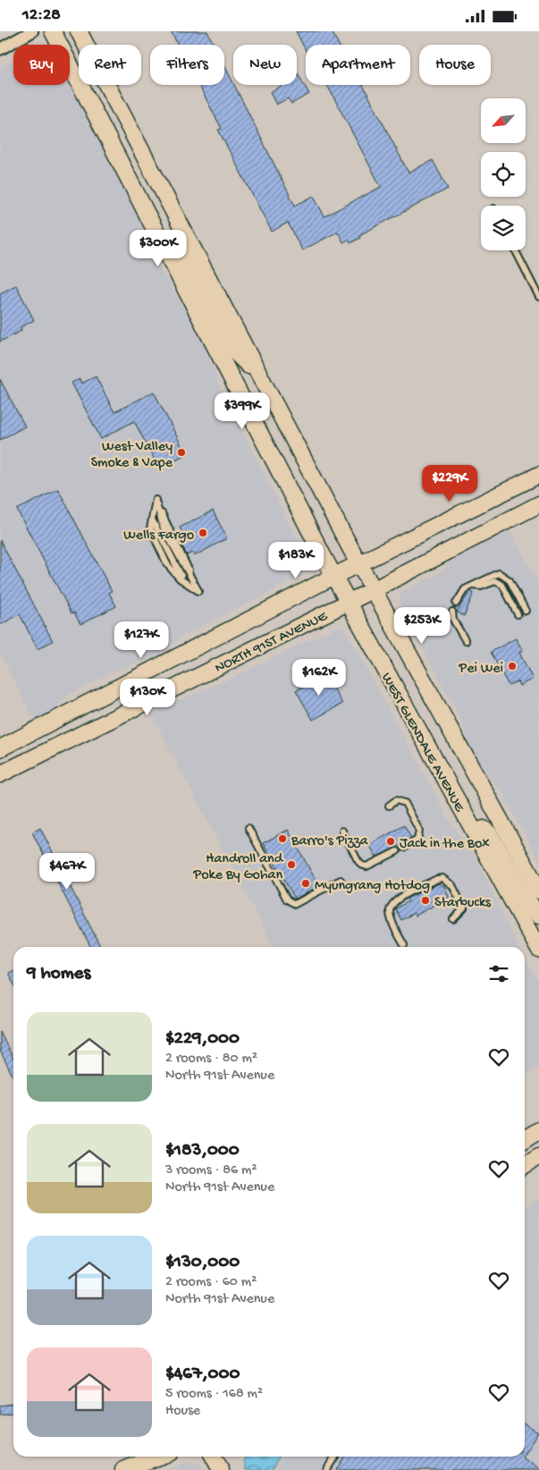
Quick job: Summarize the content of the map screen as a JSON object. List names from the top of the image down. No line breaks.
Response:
{"streets":{"main road":["NORTH 91ST AVENUE","WEST GLENDALE AVENUE"]},"crossings":[["NORTH 91ST AVENUE","WEST GLENDALE AVENUE"]],"places":["West Valley Smoke & Vape","Wells Fargo","Pei Wei","Barro's Pizza","Jack in the Box","Handroll and Poke By Gohan","Myungrang Hotdog","Starbucks"],"north":"bottom left","page":{"status":"12:28","chip":["Buy","Rent","Filters","New","Apartment","House"],"price":["$300K","$399K","$229K","$183K","$253K","$127K","$162K","$130K","$467K"],"heading":"9 homes","list":[{"name":"$229,000","note":"2 rooms · 80 m² · North 91st Avenue"},{"name":"$183,000","note":"3 rooms · 86 m² · North 91st Avenue"},{"name":"$130,000","note":"2 rooms · 60 m² · North 91st Avenue"},{"name":"$467,000","note":"5 rooms · 168 m² · House"}]}}
